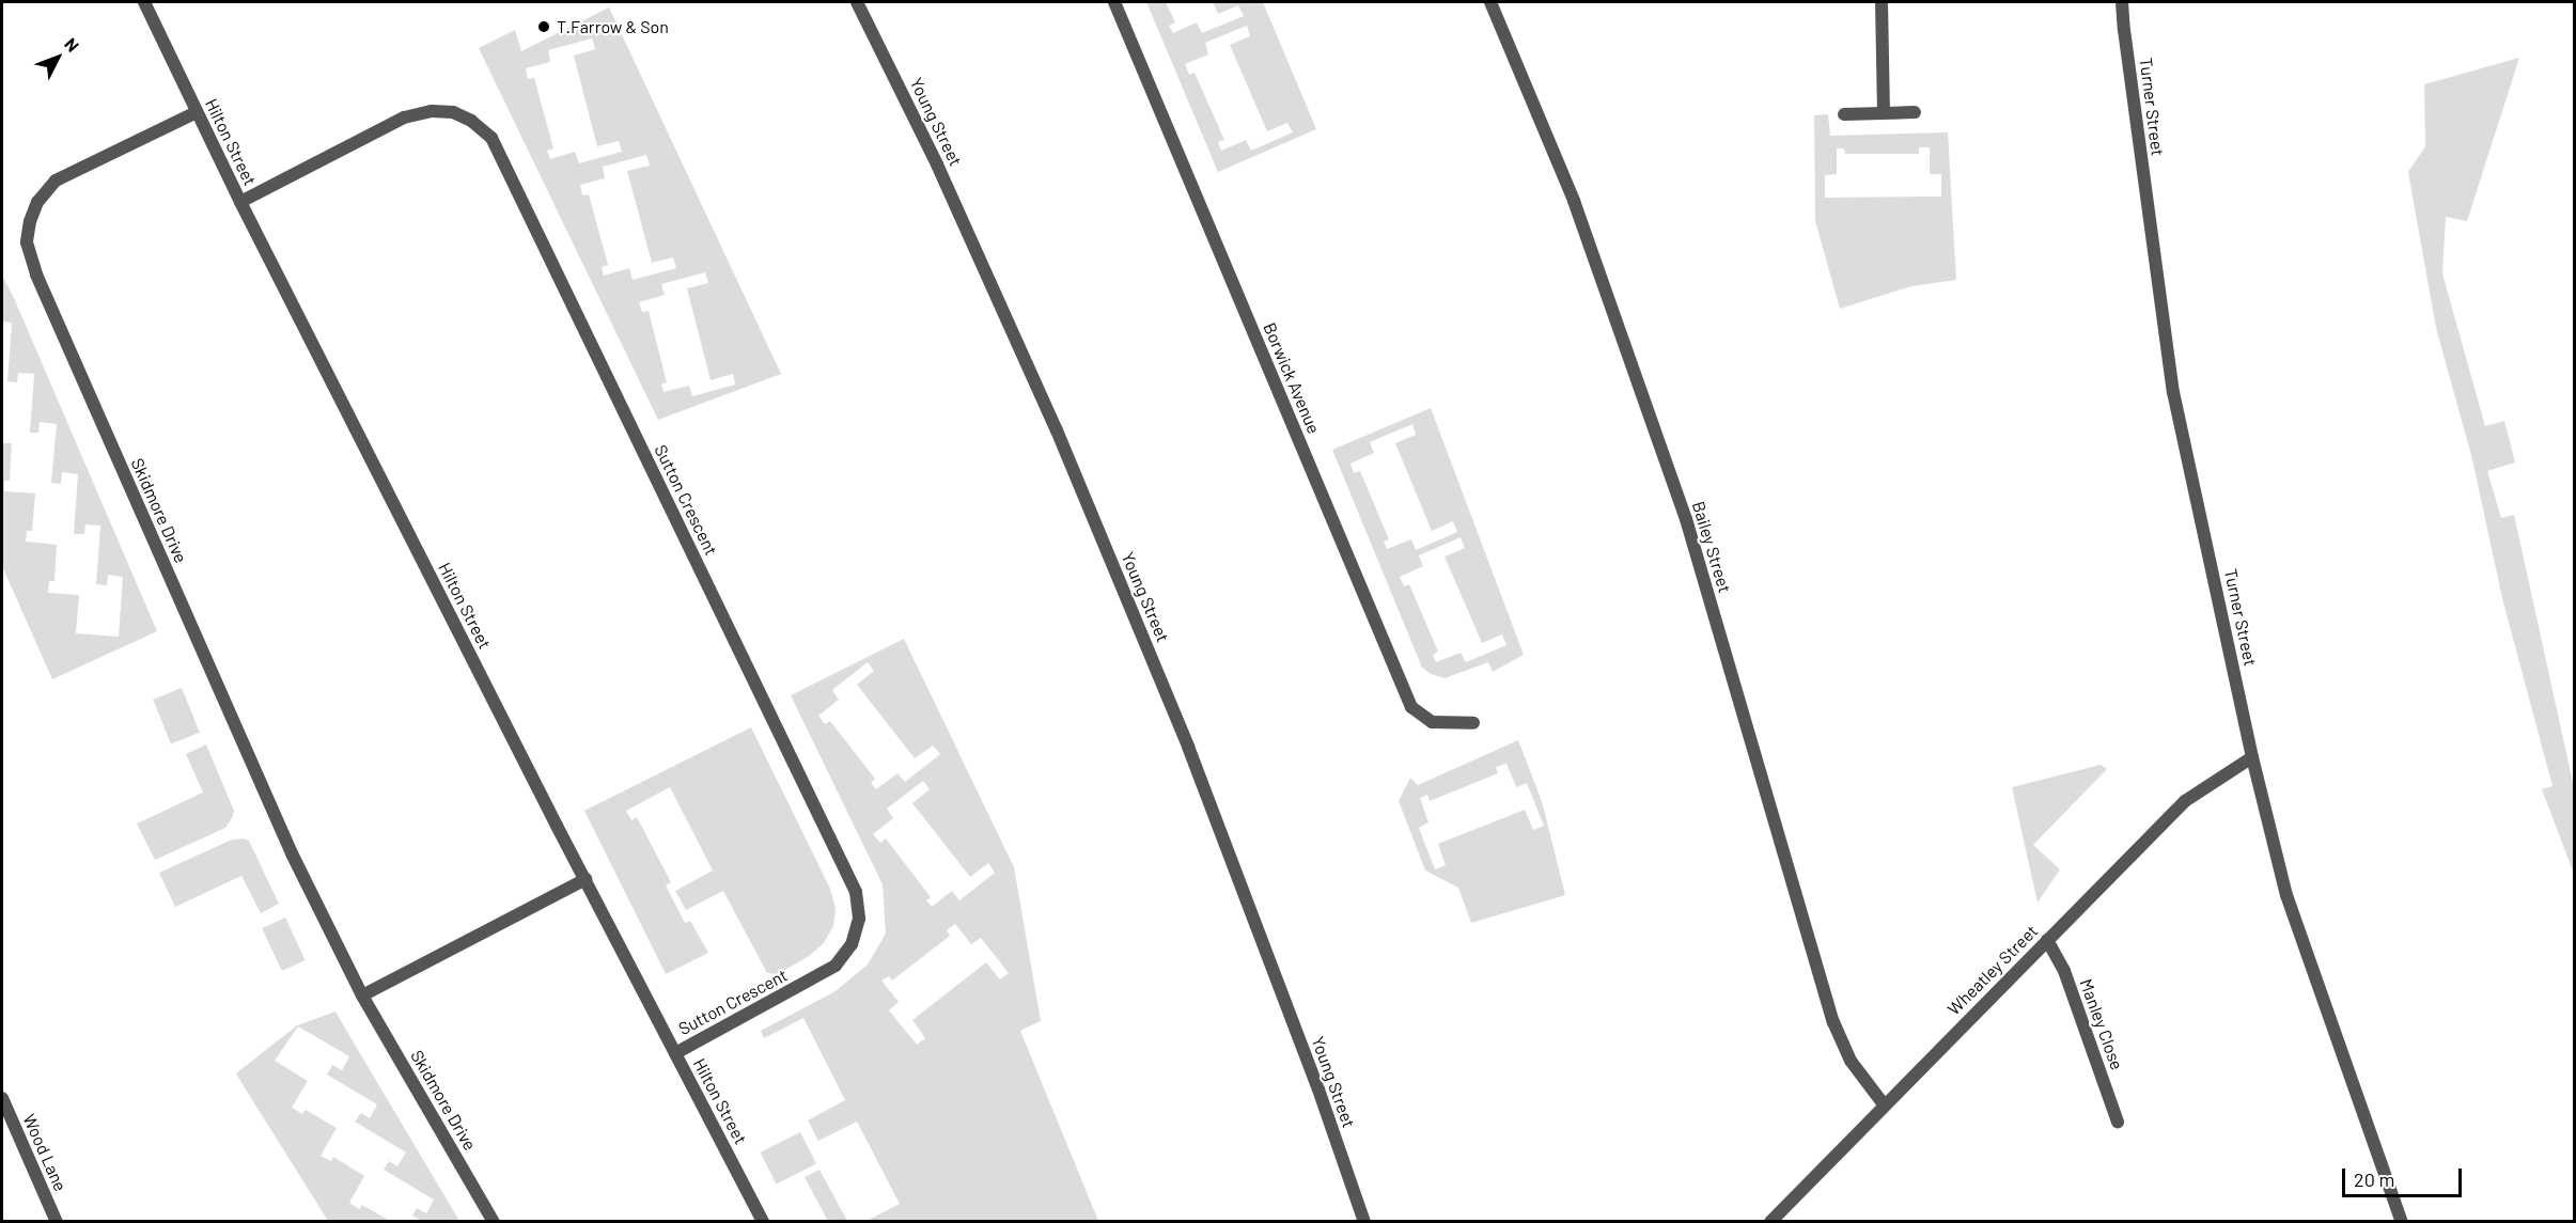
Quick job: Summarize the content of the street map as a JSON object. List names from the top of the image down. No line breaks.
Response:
{"streets":{"street":["Turner Street","Young Street","Hilton Street","Borwick Avenue","Sutton Crescent","Skidmore Drive","Bailey Street","Wheatley Street","Manley Close","Wood Lane"]},"crossings":[["Turner Street","Wheatley Street"],["Hilton Street","Sutton Crescent"],["Hilton Street","Skidmore Drive"],["Bailey Street","Wheatley Street"],["Wheatley Street","Manley Close"]],"places":["T.Farrow & Son"],"scale_bar":"20 m","north":"top right"}
